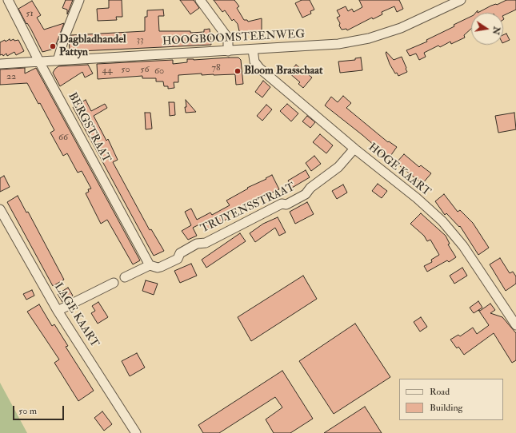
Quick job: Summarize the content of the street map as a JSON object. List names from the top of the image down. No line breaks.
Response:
{"streets":{"street":["HOOGBOOMSTEENWEG","BERGSTRAAT","HOGE KAART","TRUYENSSTRAAT","LAGE KAART"]},"crossings":[["HOOGBOOMSTEENWEG","BERGSTRAAT"],["HOOGBOOMSTEENWEG","HOGE KAART"],["BERGSTRAAT","TRUYENSSTRAAT"],["HOGE KAART","TRUYENSSTRAAT"]],"places":["Dagbladhandel Pattyn","Bloom Brasschaat"],"house_numbers":["51","33","78","50","56","44","60","22","66"],"legend":["Road","Building"],"scale_bar":"50 m","north":"right"}
